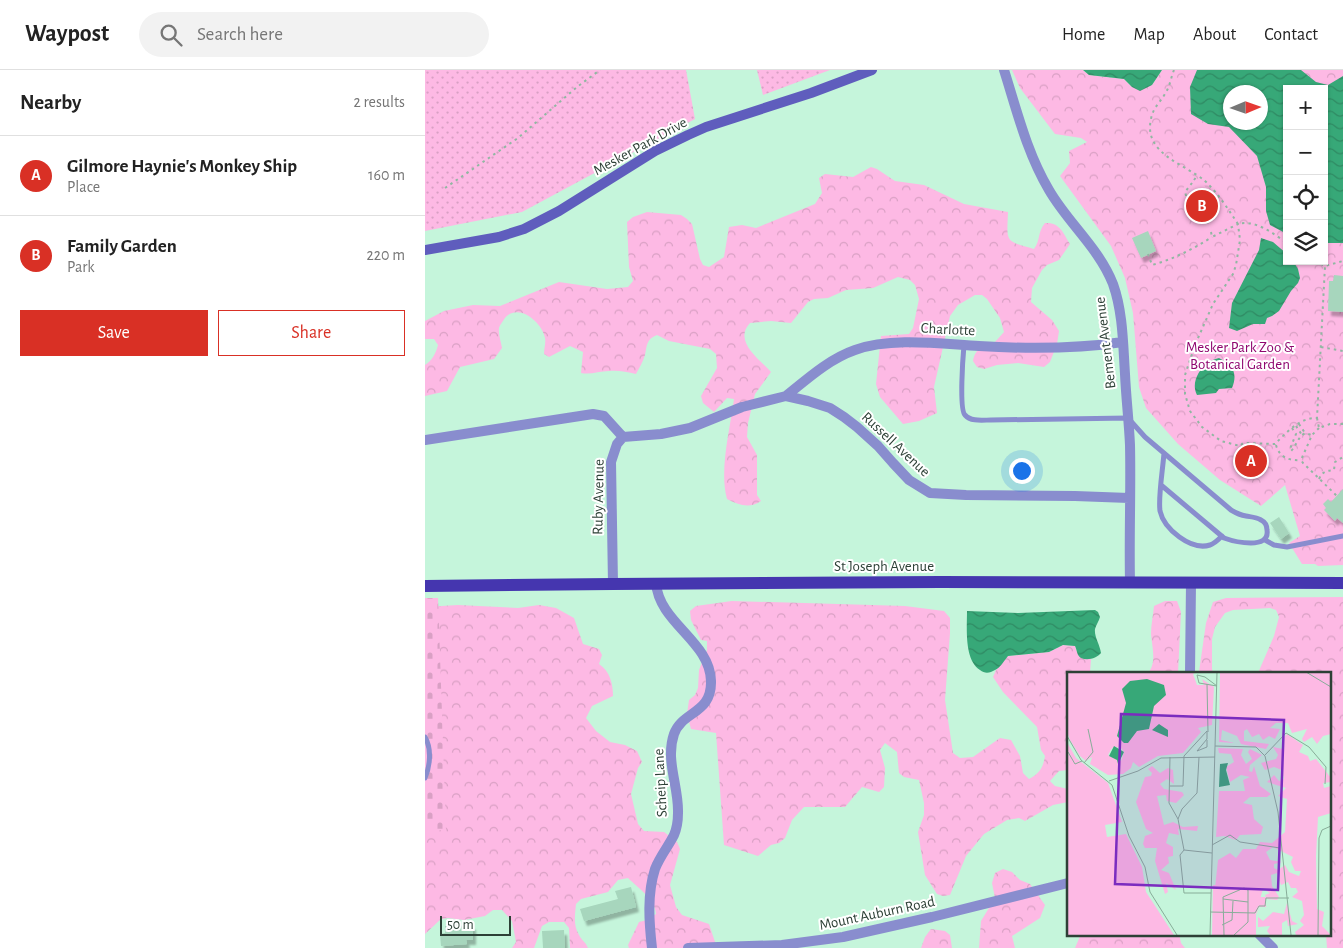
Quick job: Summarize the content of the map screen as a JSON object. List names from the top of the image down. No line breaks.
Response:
{"streets":{"main road":["St Joseph Avenue"],"street":["Mesker Park Drive","Charlotte","Bement Avenue","Russell Avenue","Ruby Avenue","Scheip Lane","Mount Auburn Road"]},"crossings":[["Charlotte","Bement Avenue"],["Charlotte","Russell Avenue"],["Bement Avenue","Russell Avenue"],["Bement Avenue","St Joseph Avenue"],["Russell Avenue","Ruby Avenue"],["Ruby Avenue","St Joseph Avenue"],["St Joseph Avenue","Scheip Lane"]],"parks":["Mesker Park Zoo & Botanical Garden"],"scale_bar":"50 m","north":"right","page":{"header":"Waypost","search":"Search here","nav":["Home","Map","About","Contact"],"heading":["Nearby","2 results"],"map_buttons":["+","−"],"list":[{"mark":"A","name":"Gilmore Haynie's Monkey Ship","note":"Place","value":"160 m"},{"mark":"B","name":"Family Garden","note":"Park","value":"220 m"}],"pins":["B","A"],"buttons":["Save","Share"],"scale":"50 m"}}
